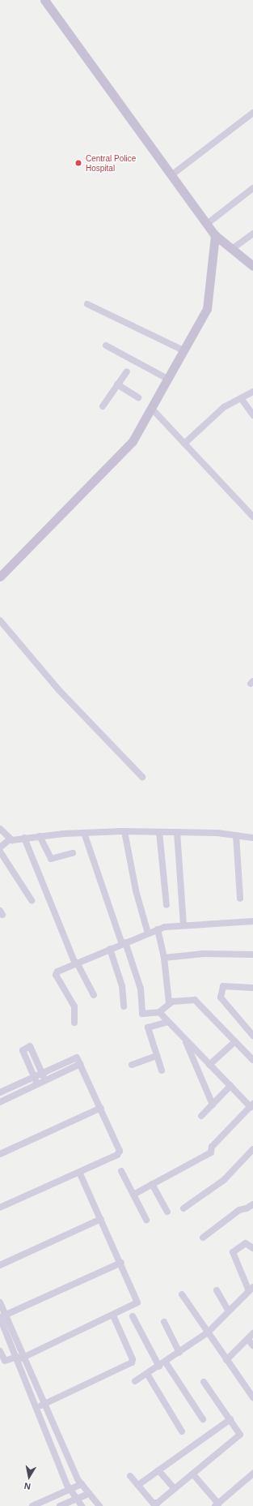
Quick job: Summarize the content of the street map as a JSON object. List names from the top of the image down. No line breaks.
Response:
{"places":["Central Police Hospital"],"north":"bottom"}
